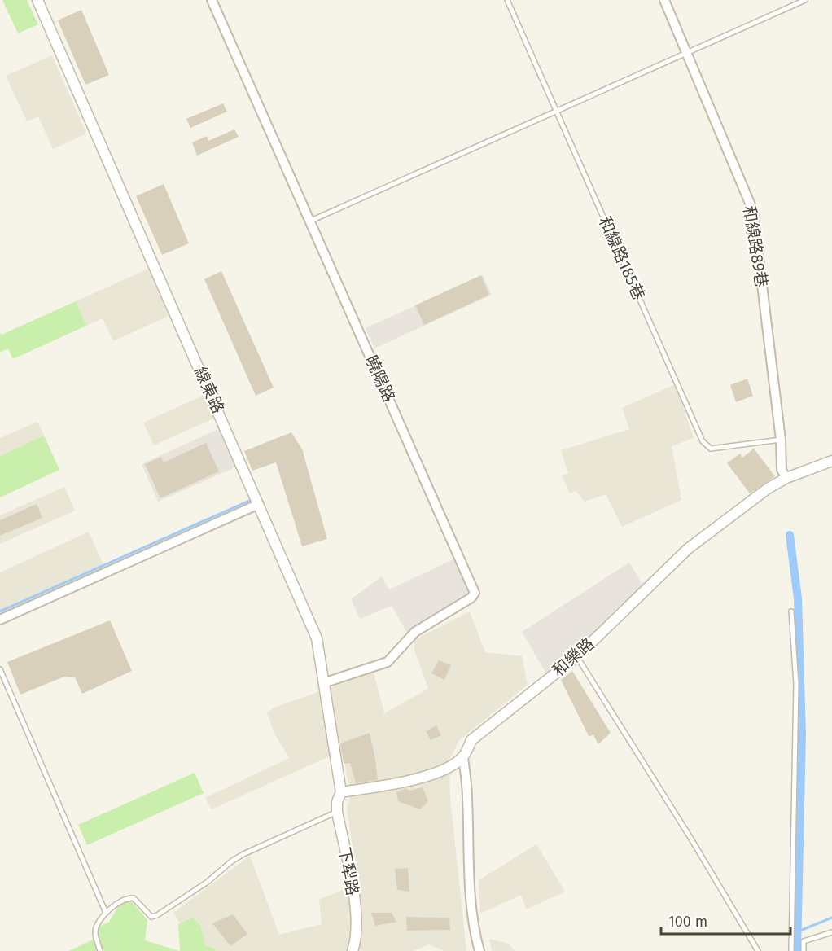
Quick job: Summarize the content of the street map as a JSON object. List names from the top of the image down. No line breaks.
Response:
{"streets":{"street":["和線路89巷","曉陽路","線東路","和樂路","下犁路"],"lane":["和線路185巷"]},"crossings":[["和線路89巷","和線路185巷"],["和線路89巷","和樂路"],["曉陽路","線東路"],["線東路","和樂路"],["線東路","下犁路"],["和樂路","下犁路"]],"scale_bar":"100 m"}
